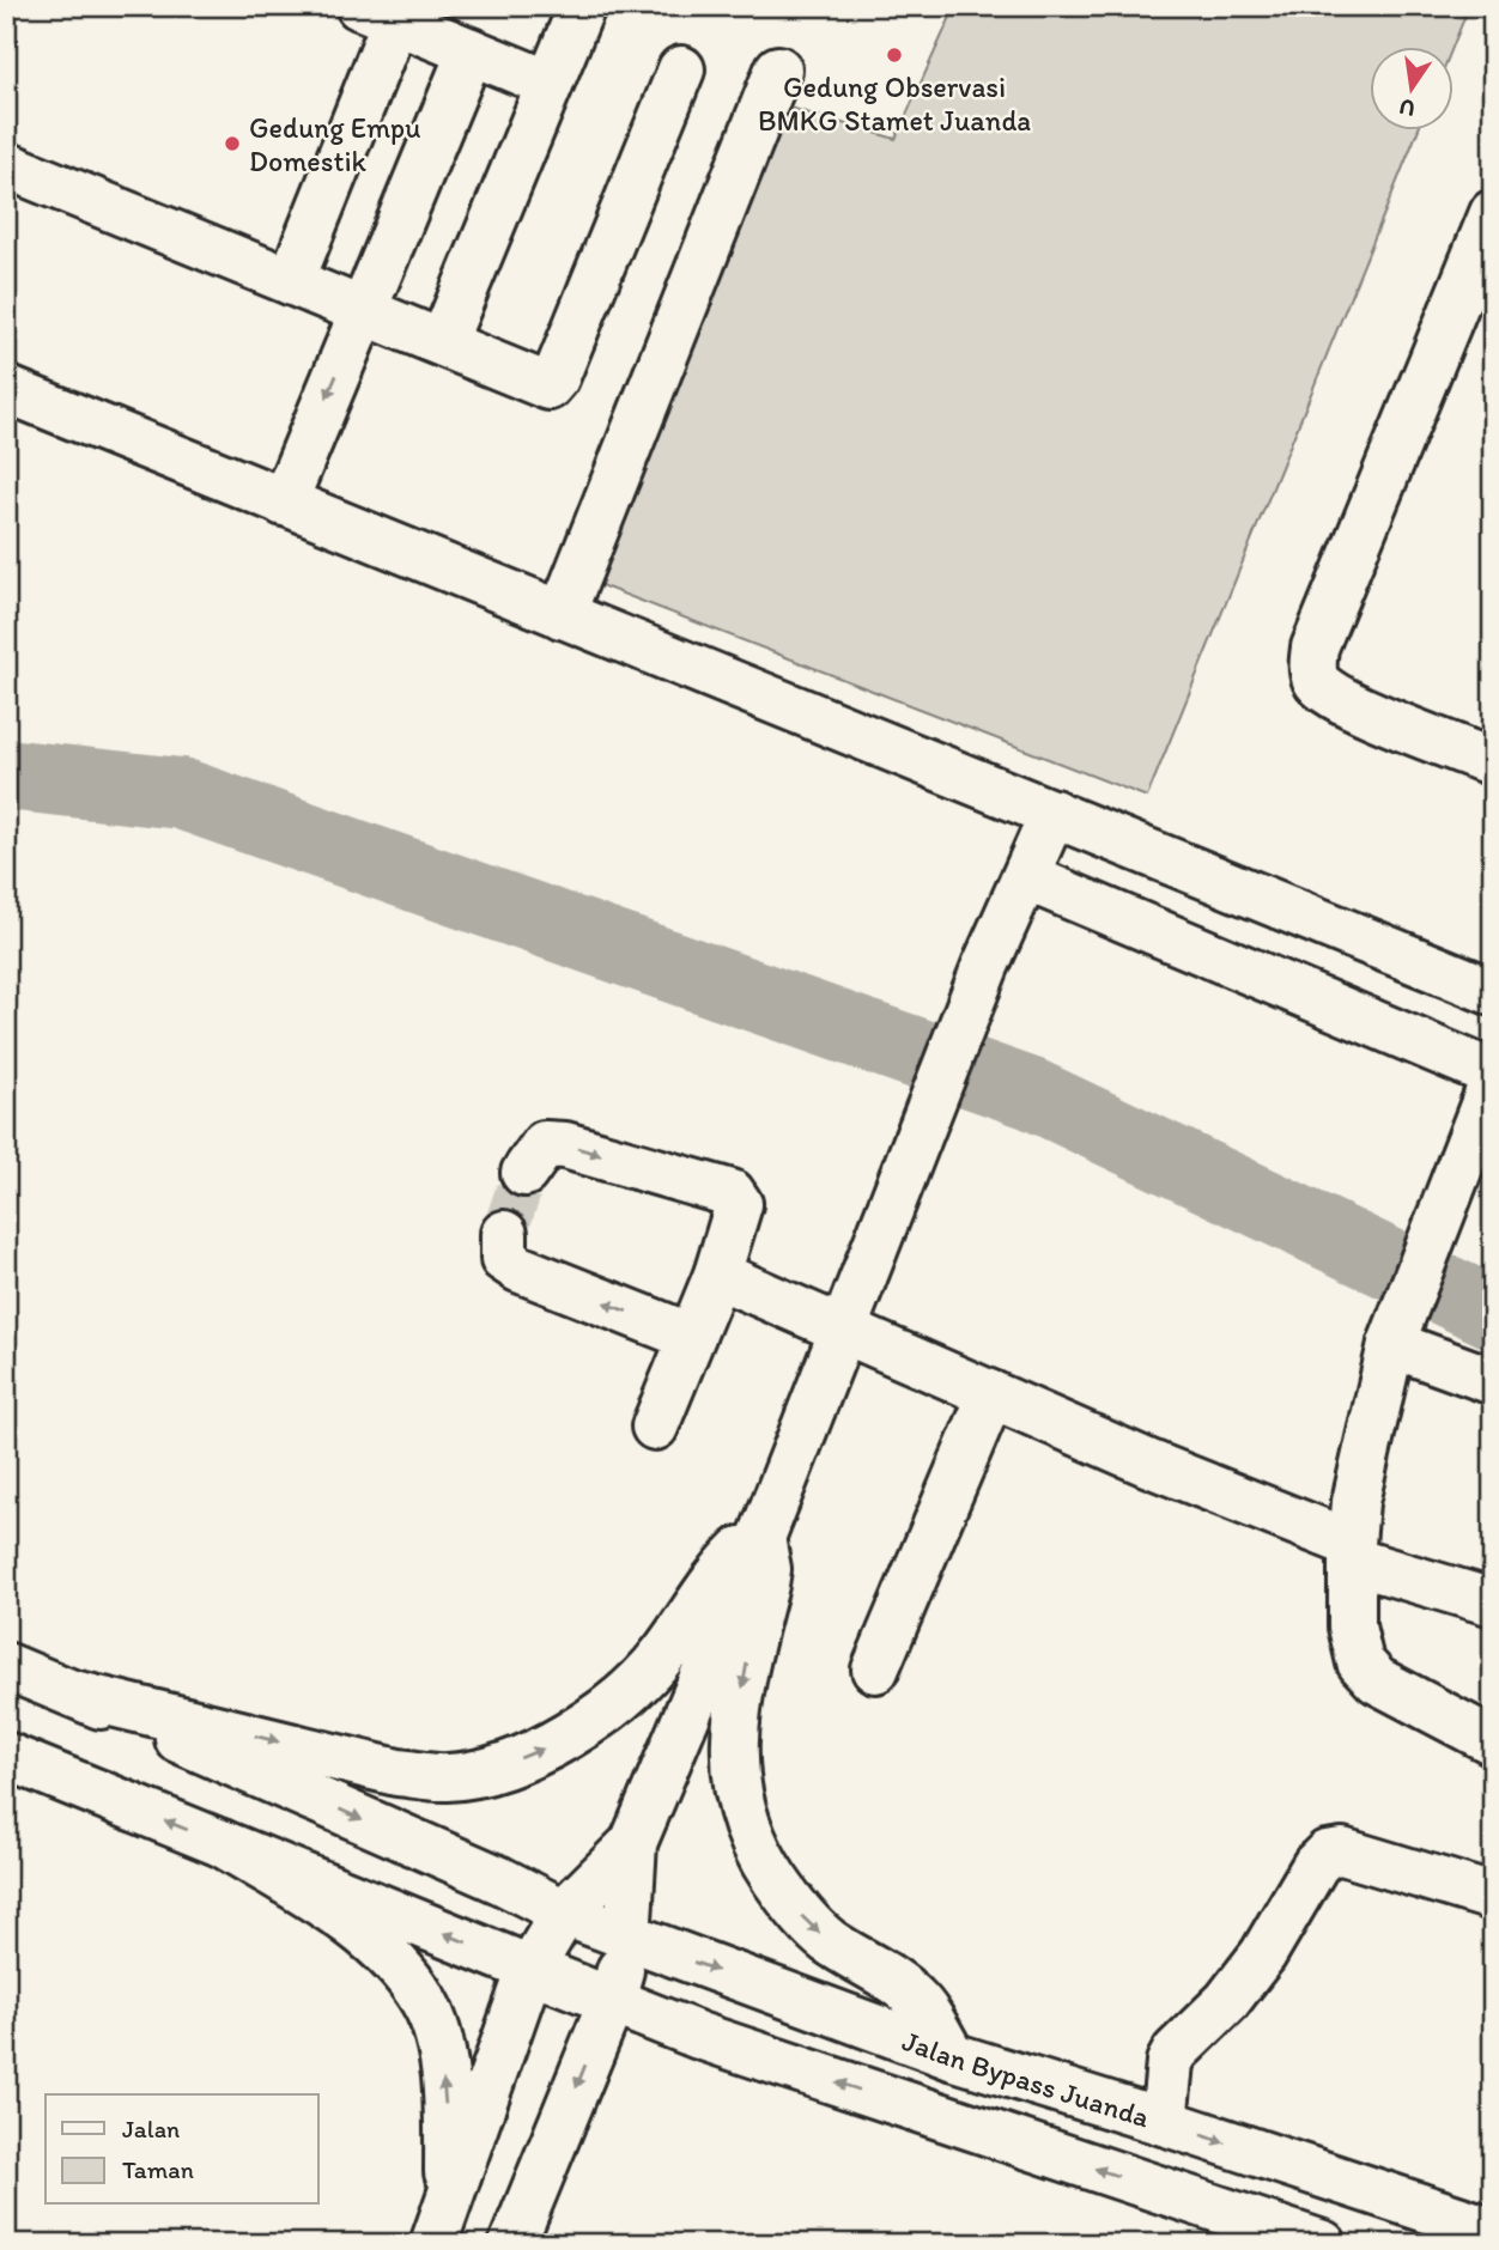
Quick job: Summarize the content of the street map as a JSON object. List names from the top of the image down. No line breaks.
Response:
{"streets":{"main road":["Jalan Bypass Juanda"]},"places":["Gedung Observasi BMKG Stamet Juanda","Gedung Empu Domestik"],"legend":["Jalan","Taman"],"north":"bottom"}
